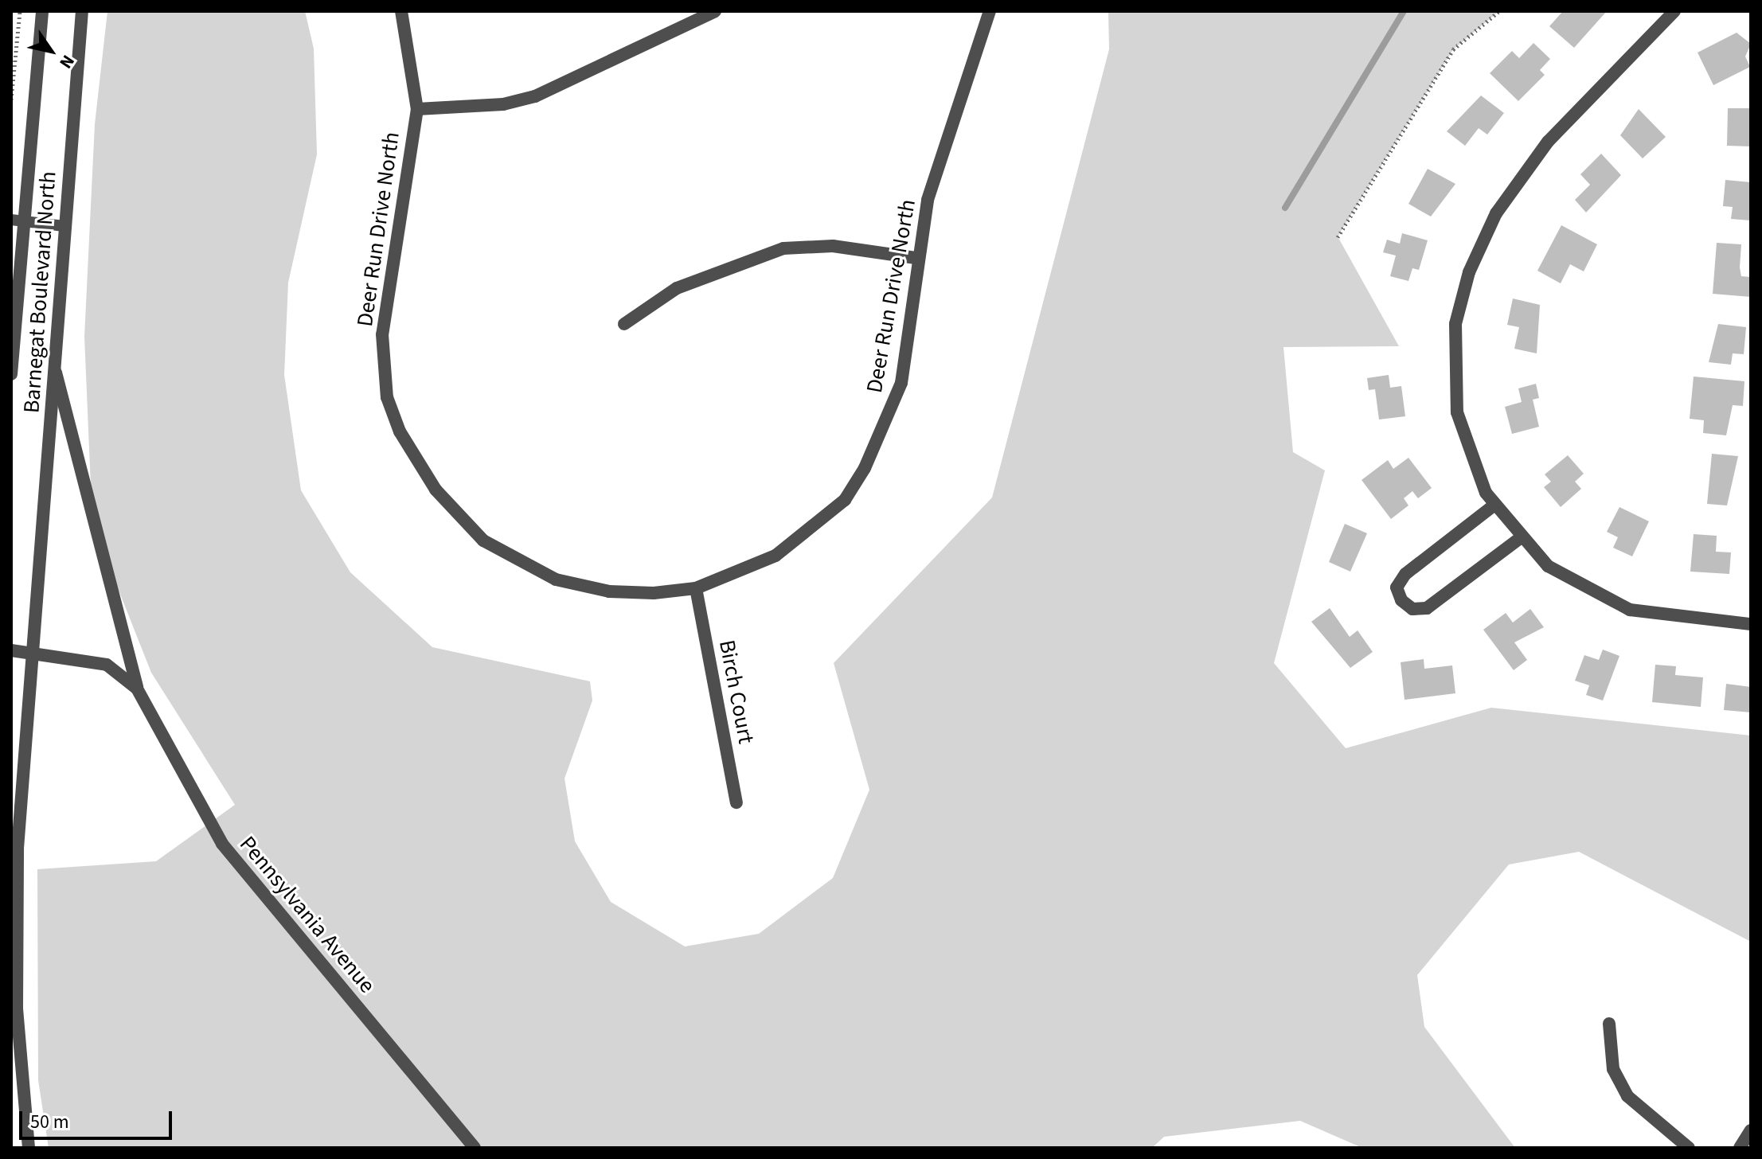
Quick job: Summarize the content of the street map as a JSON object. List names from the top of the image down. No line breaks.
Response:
{"streets":{"street":["Deer Run Drive North","Barnegat Boulevard North","Birch Court","Pennsylvania Avenue"]},"crossings":[["Deer Run Drive North","Birch Court"],["Barnegat Boulevard North","Pennsylvania Avenue"]],"scale_bar":"50 m","north":"bottom right"}
